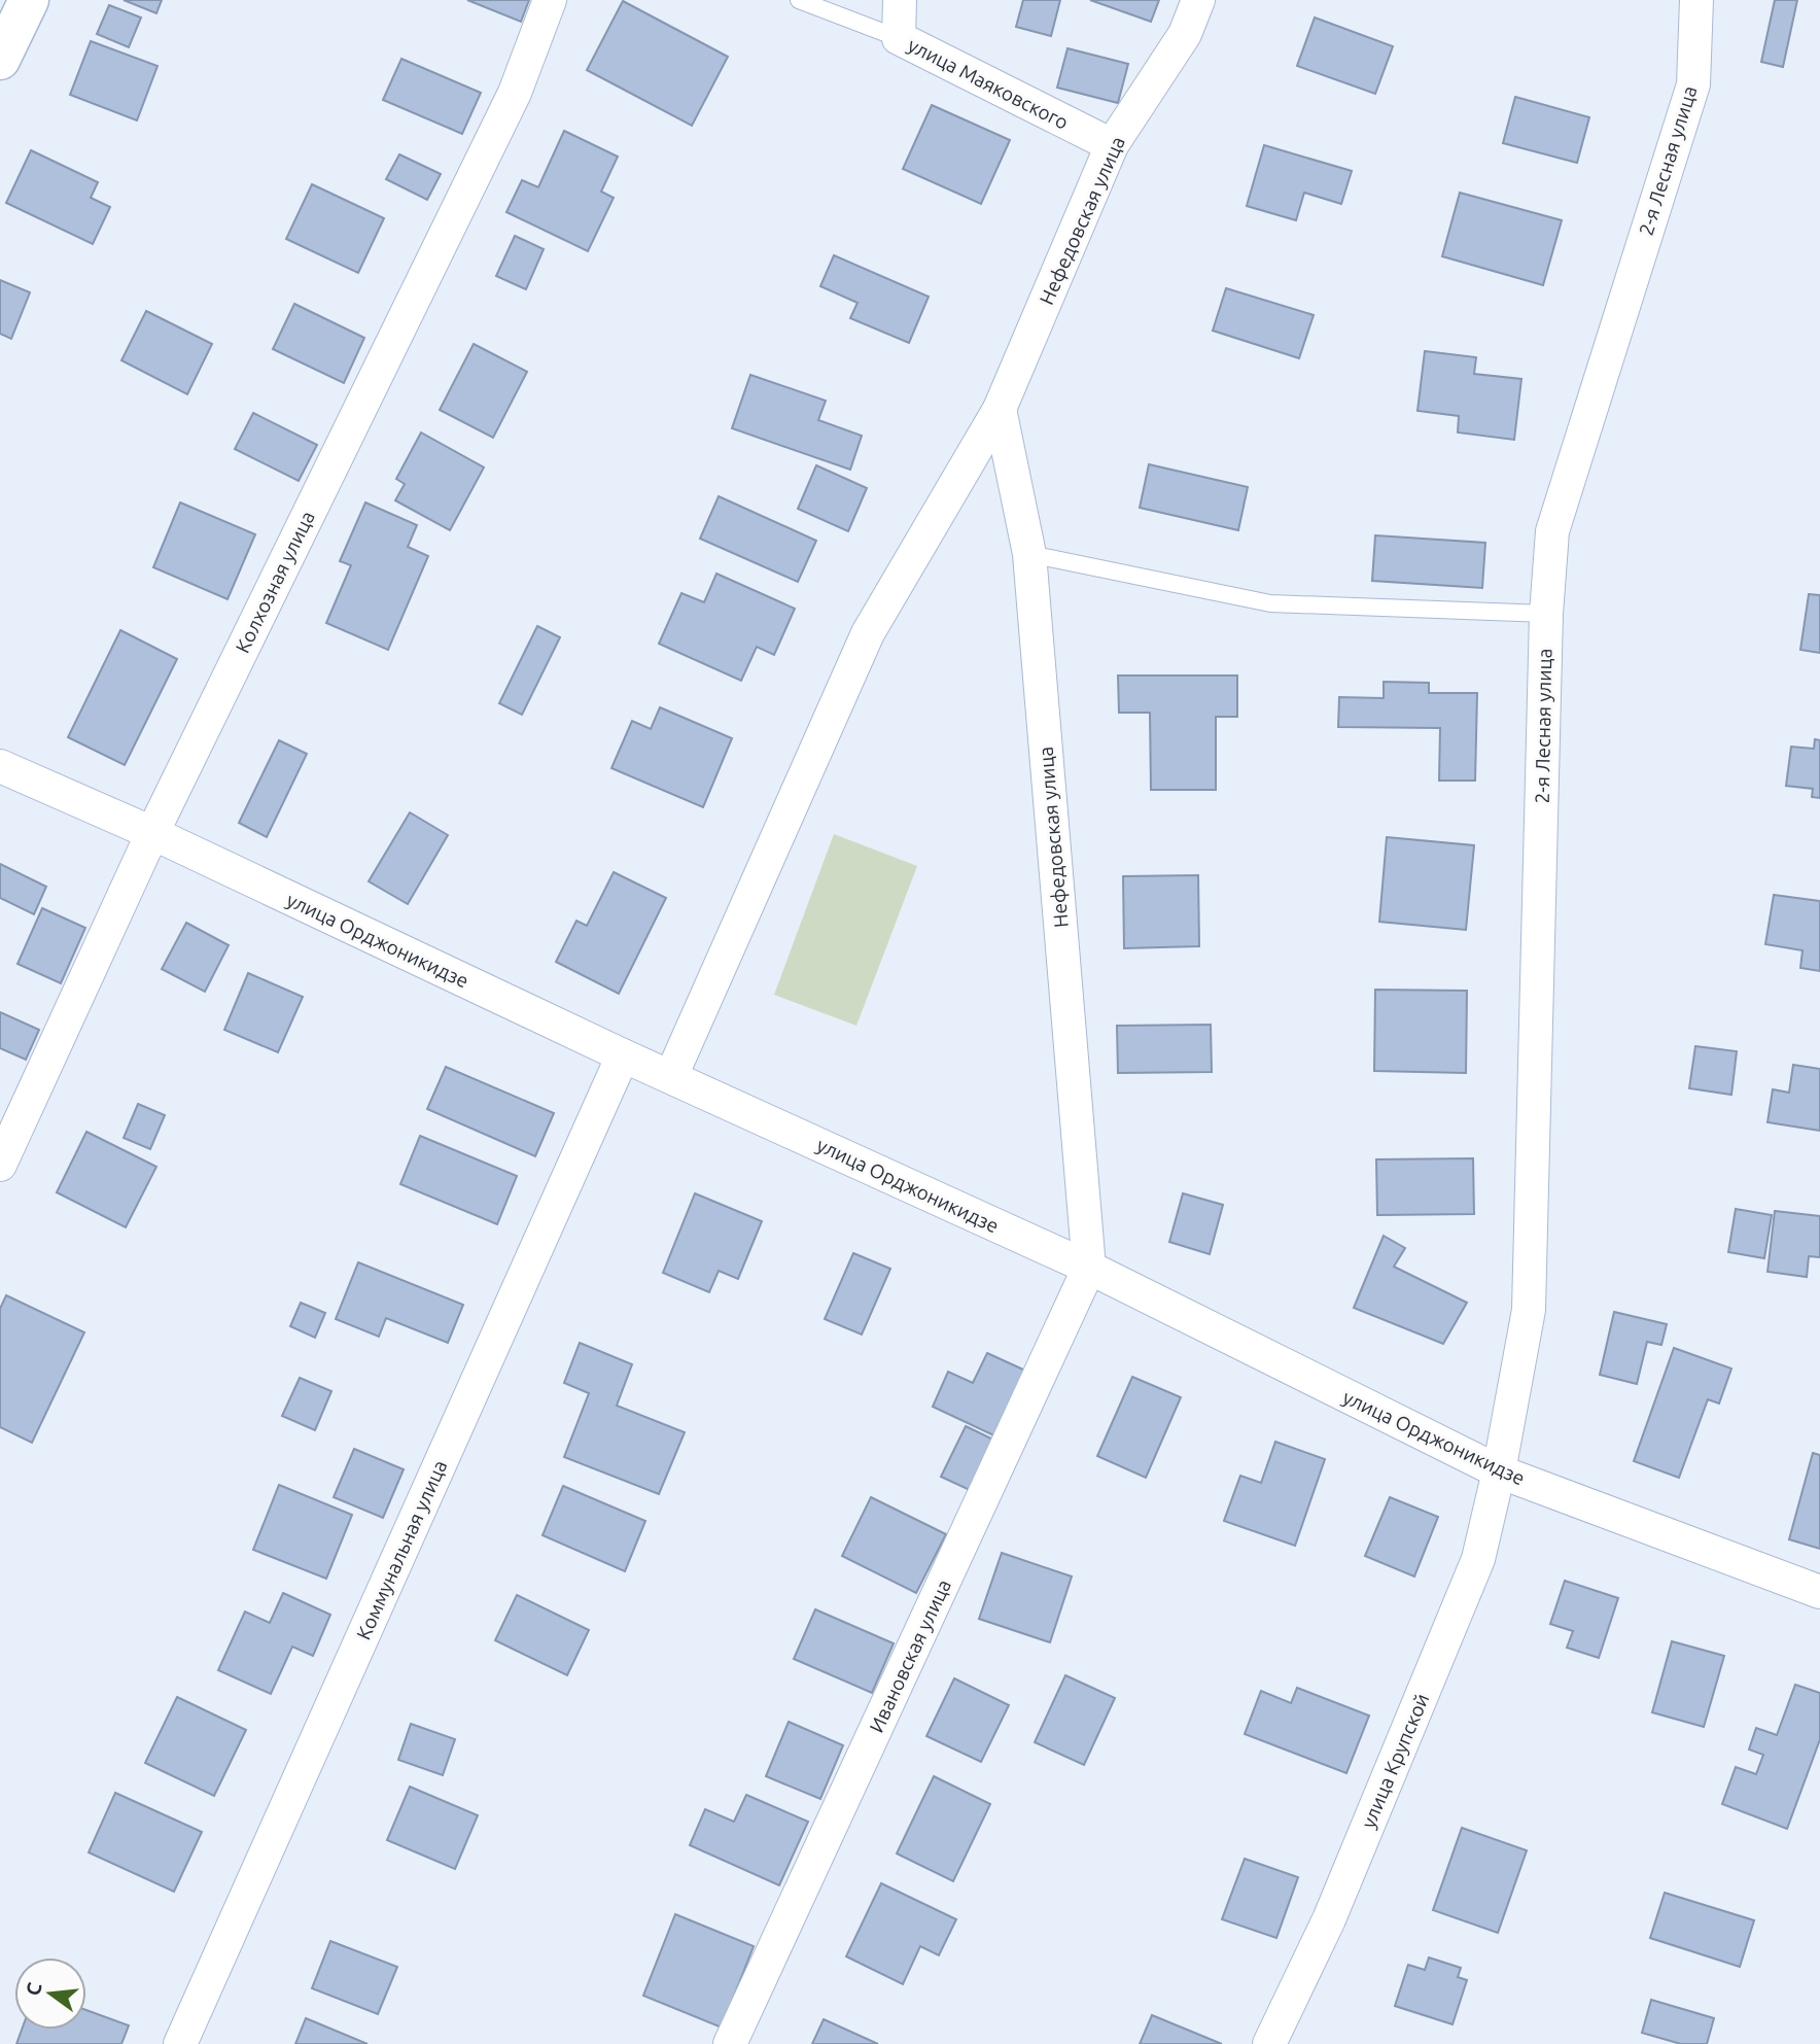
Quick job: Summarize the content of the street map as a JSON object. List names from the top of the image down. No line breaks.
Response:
{"streets":{"street":["улица Маяковского","2-я Лесная улица","Нефедовская улица","Колхозная улица","улица Орджоникидзе","Коммунальная улица","Ивановская улица","улица Крупской"]},"crossings":[["улица Маяковского","Нефедовская улица"],["2-я Лесная улица","улица Орджоникидзе"],["2-я Лесная улица","улица Крупской"],["Нефедовская улица","улица Орджоникидзе"],["Нефедовская улица","Ивановская улица"],["Колхозная улица","улица Орджоникидзе"],["улица Орджоникидзе","Коммунальная улица"],["улица Орджоникидзе","Ивановская улица"],["улица Орджоникидзе","улица Крупской"]],"north":"left"}
